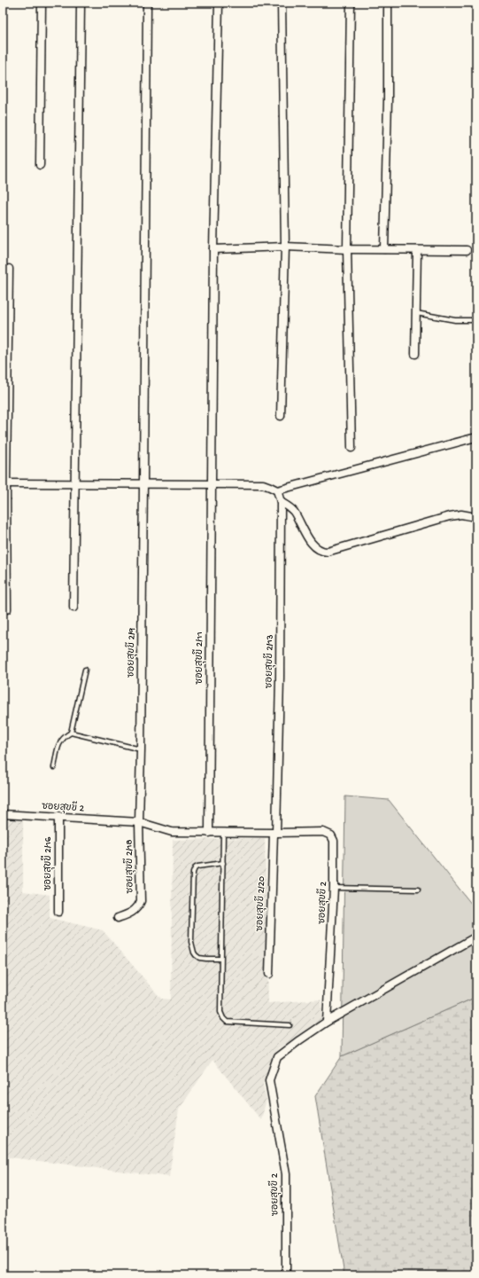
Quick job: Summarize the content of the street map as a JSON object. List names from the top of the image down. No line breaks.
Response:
{"streets":{"street":["ซอยสุขขี 2/9","ซอยสุขขี 2/11","ซอยสุขขี 2/13","ซอยสุขขี 2","ซอยสุขขี 2/16","ซอยสุขขี 2/18","ซอยสุขขี 2/20"]},"crossings":[["ซอยสุขขี 2/9","ซอยสุขขี 2"],["ซอยสุขขี 2/9","ซอยสุขขี 2/18"],["ซอยสุขขี 2/11","ซอยสุขขี 2"],["ซอยสุขขี 2/13","ซอยสุขขี 2"],["ซอยสุขขี 2/13","ซอยสุขขี 2/20"],["ซอยสุขขี 2","ซอยสุขขี 2/16"],["ซอยสุขขี 2","ซอยสุขขี 2/18"],["ซอยสุขขี 2","ซอยสุขขี 2/20"]]}
